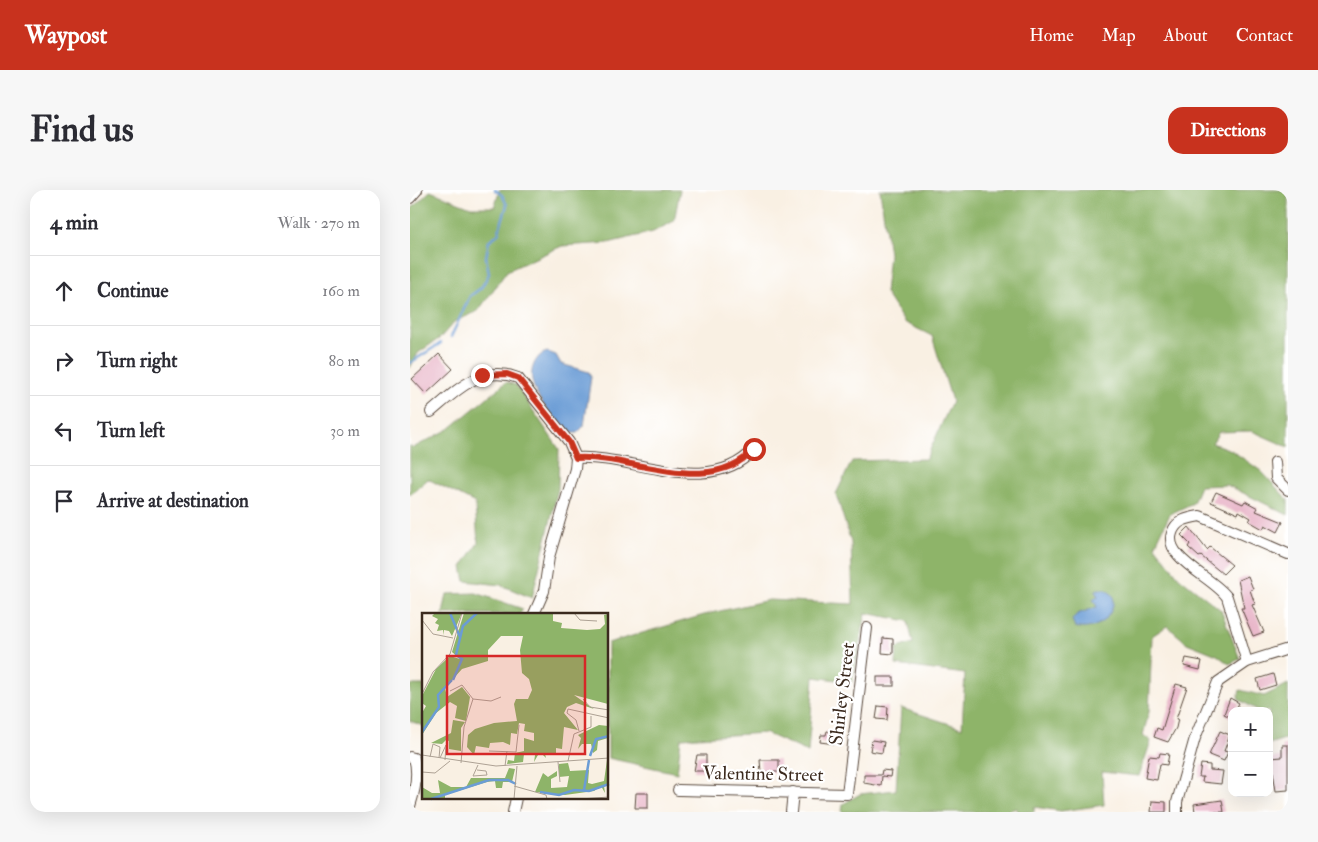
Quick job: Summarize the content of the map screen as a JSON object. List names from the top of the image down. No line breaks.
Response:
{"streets":{"street":["Shirley Street","Valentine Street"]},"crossings":[["Shirley Street","Valentine Street"]],"page":{"header":"Waypost","nav":["Home","Map","About","Contact"],"buttons":"Directions","title":"Find us","heading":["4 min","Walk · 270 m"],"list":[["Continue","160 m"],["Turn right","80 m"],["Turn left","30 m"],"Arrive at destination"],"map_buttons":["+","−"]}}
